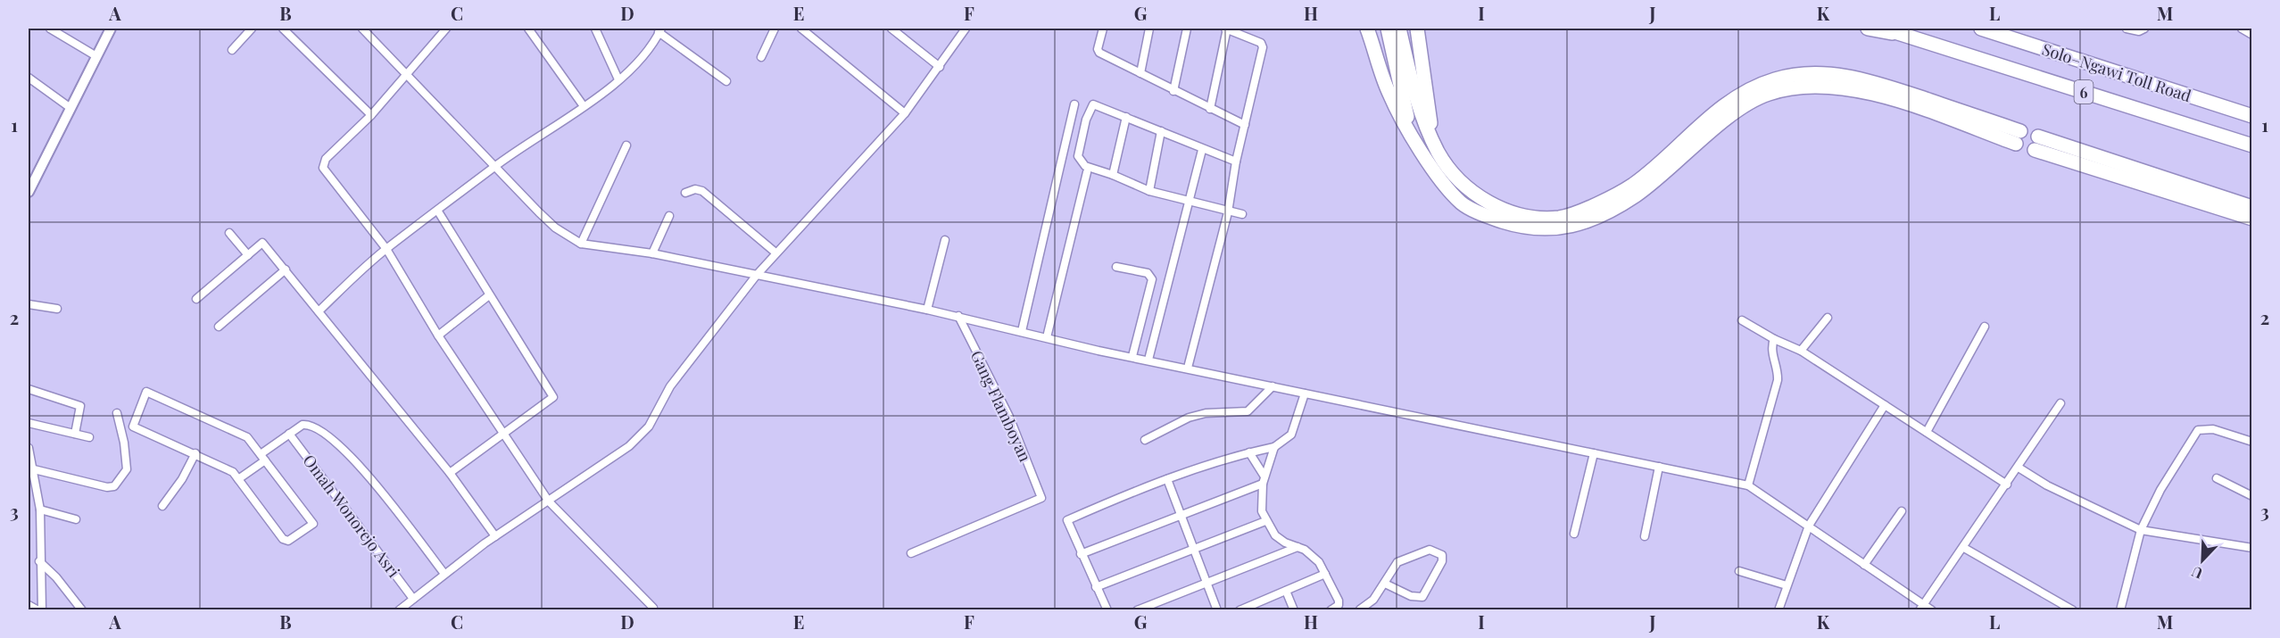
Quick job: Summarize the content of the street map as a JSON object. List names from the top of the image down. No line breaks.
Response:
{"streets":{"highway":["Solo–Ngawi Toll Road","6"],"street":["Gang Flamboyan","Omah Wonorejo Asri"]},"north":"bottom left","grid":{"columns":["A","B","C","D","E","F","G","H","I","J","K","L","M"],"rows":["1","2","3"]}}
